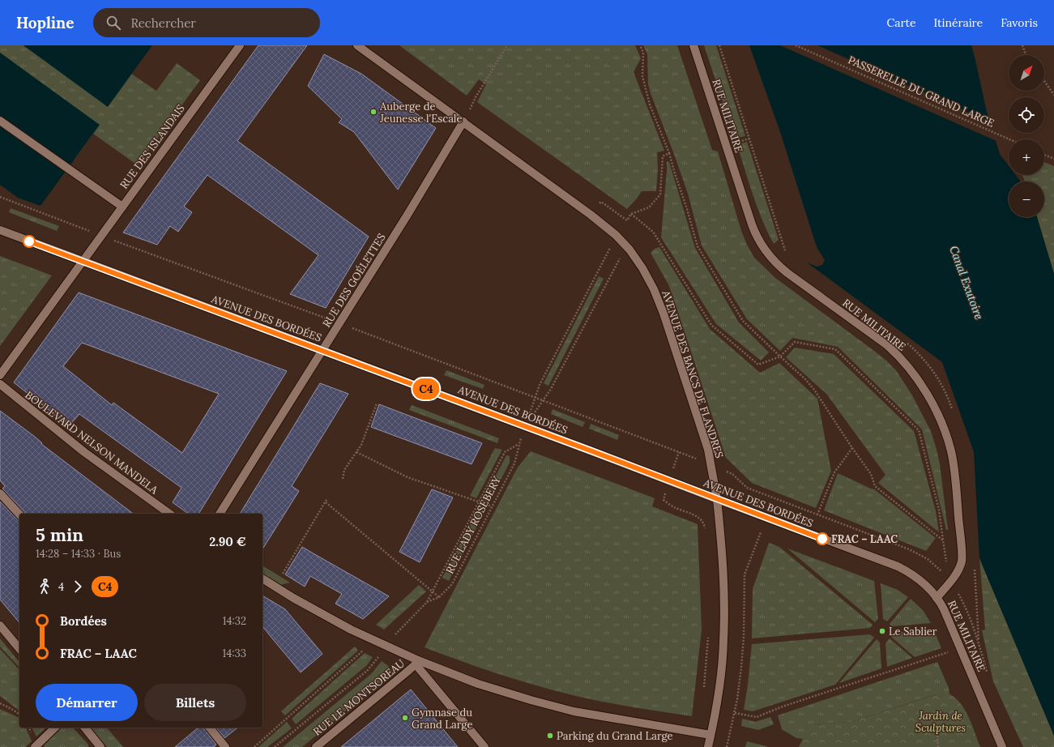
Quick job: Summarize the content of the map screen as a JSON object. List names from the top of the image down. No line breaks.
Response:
{"streets":{"street":["RUE MILITAIRE","RUE DES ISLANDAIS","RUE DES GOÉLETTES","AVENUE DES BORDÉES","AVENUE DES BANCS DE FLANDRES","BOULEVARD NELSON MANDELA","RUE LE MONTSOREAU"],"path":["PASSERELLE DU GRAND LARGE","RUE LADY ROSEBERY"]},"crossings":[["RUE MILITAIRE","AVENUE DES BORDÉES"],["RUE DES ISLANDAIS","AVENUE DES BORDÉES"],["RUE DES GOÉLETTES","AVENUE DES BORDÉES"],["RUE DES GOÉLETTES","AVENUE DES BANCS DE FLANDRES"],["AVENUE DES BORDÉES","AVENUE DES BANCS DE FLANDRES"],["AVENUE DES BORDÉES","RUE LADY ROSEBERY"]],"water":["Canal Exutoire"],"parks":["Jardin de Sculptures"],"places":["Auberge de Jeunesse l'Escale","FRAC – LAAC","Le Sablier","Gymnase du Grand Large","Parking du Grand Large"],"lines":["bus line C4"],"north":"top right","page":{"header":"Hopline","search":"Rechercher","nav":["Carte","Itinéraire","Favoris"],"on_map":"C4","map_buttons":["+","−"],"heading":["5 min","14:28 – 14:33 · Bus","2.90 €"],"legs":["4","C4"],"list":[{"name":"Bordées","value":"14:32"},{"name":"FRAC – LAAC","value":"14:33"}],"buttons":["Démarrer","Billets"]}}
